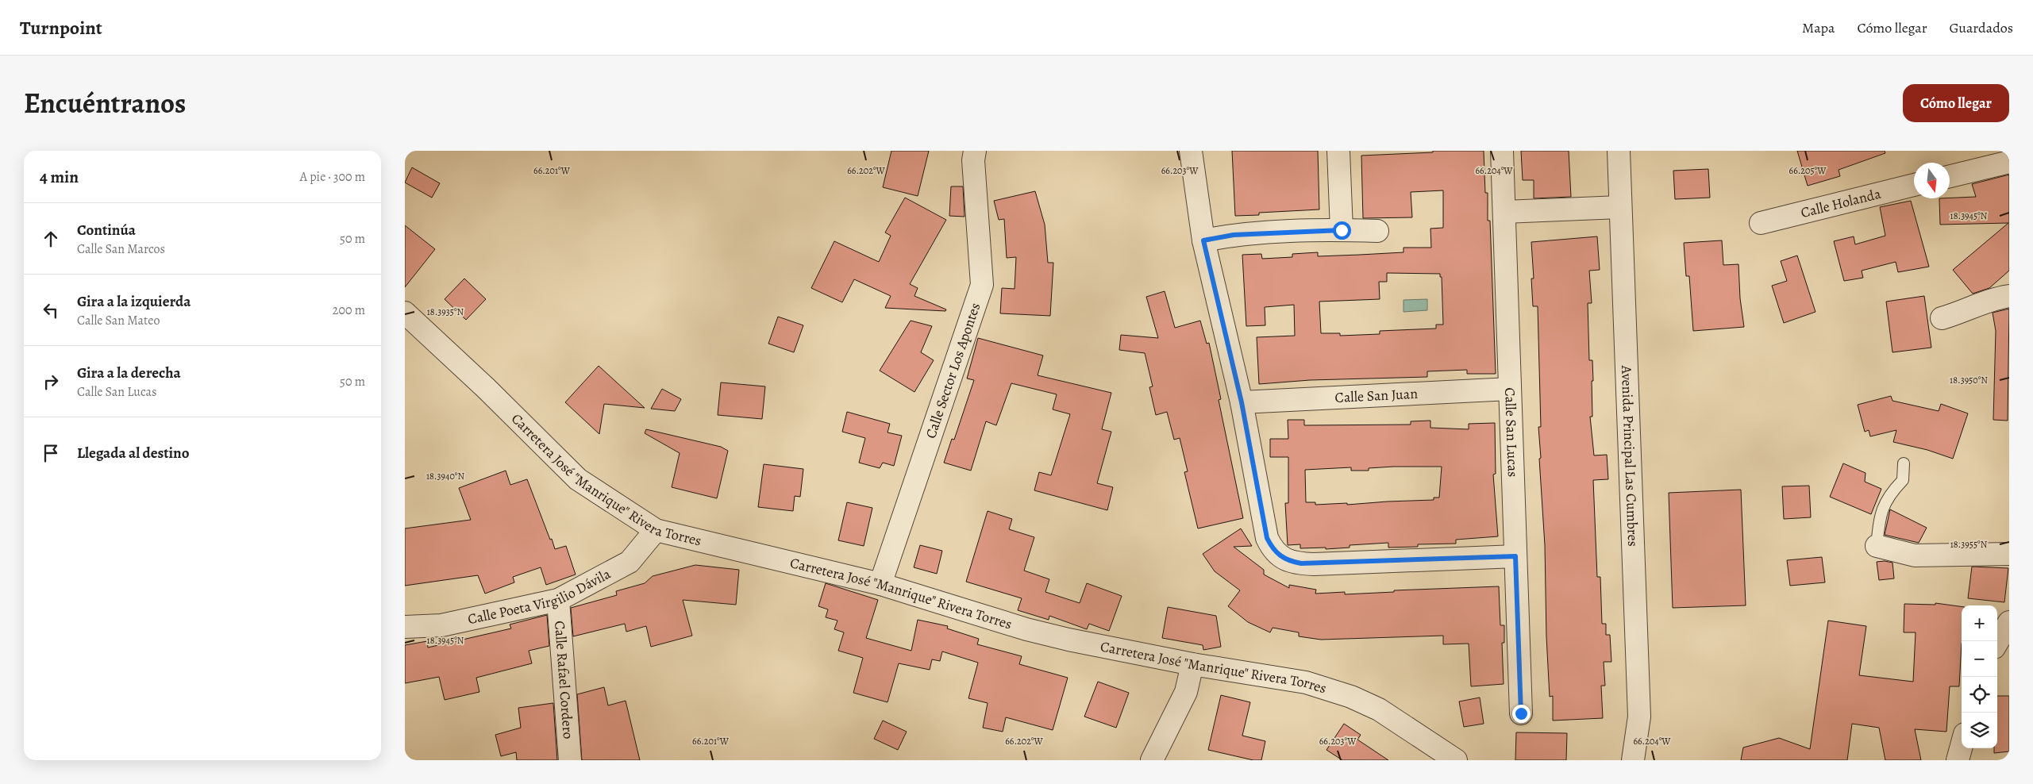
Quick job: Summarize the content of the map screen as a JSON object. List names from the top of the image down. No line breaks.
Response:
{"streets":{"street":["Calle Holanda","Calle Sector Los Apontes","Calle San Juan","Calle San Lucas","Avenida Principal Las Cumbres","Carretera José \"Manrique\" Rivera Torres","Calle Poeta Virgilio Dávila","Calle Rafael Cordero"]},"crossings":[["Calle Sector Los Apontes","Carretera José \"Manrique\" Rivera Torres"],["Calle San Juan","Calle San Lucas"],["Carretera José \"Manrique\" Rivera Torres","Calle Poeta Virgilio Dávila"],["Calle Poeta Virgilio Dávila","Calle Rafael Cordero"]],"north":"bottom","page":{"header":"Turnpoint","nav":["Mapa","Cómo llegar","Guardados"],"title":"Encuéntranos","buttons":"Cómo llegar","heading":["4 min","A pie · 300 m"],"list":[["Continúa","Calle San Marcos","50 m"],["Gira a la izquierda","Calle San Mateo","200 m"],["Gira a la derecha","Calle San Lucas","50 m"],"Llegada al destino"],"map_buttons":["+","−"]},"coordinates":["66.201°W","66.202°W","66.203°W","66.204°W","66.205°W","18.3945°N","18.3935°N","18.3950°N","18.3940°N","18.3955°N"]}
